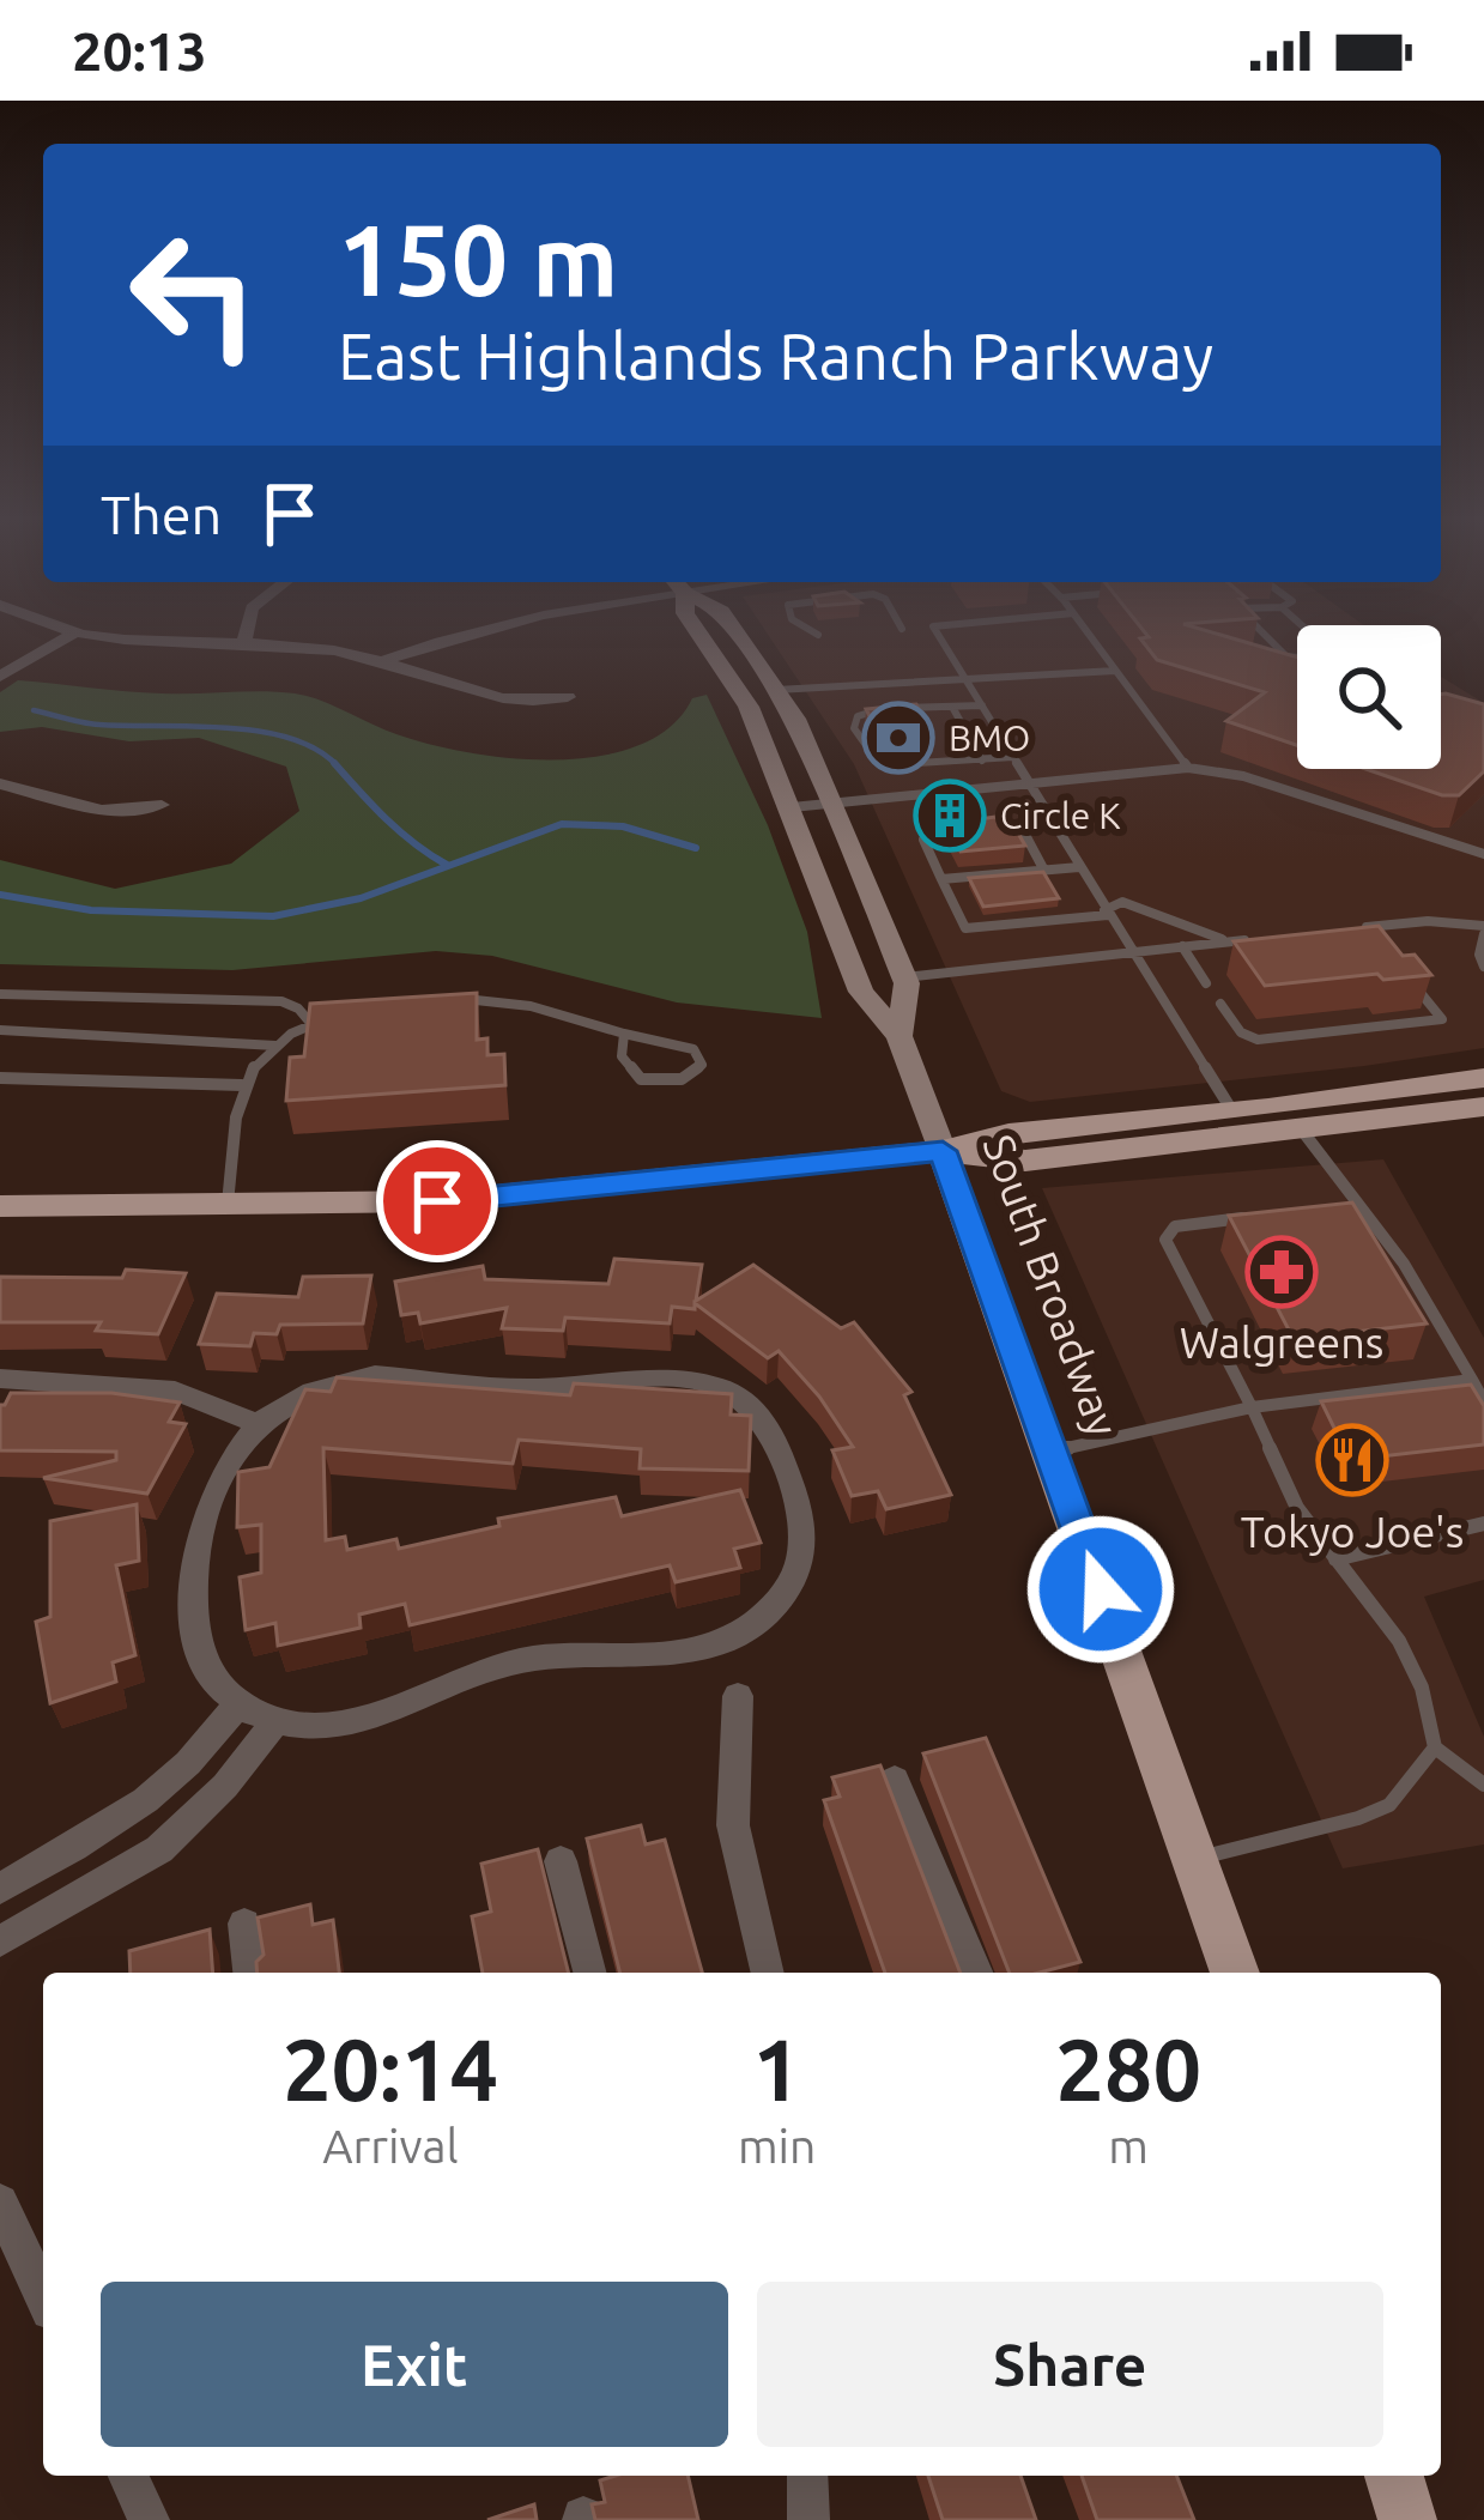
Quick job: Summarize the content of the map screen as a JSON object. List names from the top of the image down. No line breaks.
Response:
{"streets":{"main road":["South Broadway"]},"places":{"bank":["BMO"],"building":["Circle K"],"pharmacy":["Walgreens"],"restaurant":["Tokyo Joe's"]},"page":{"status":"20:13","turn":["150 m","East Highlands Ranch Parkway"],"then":"Then","eta":["20:14","Arrival","1","min","280","m"],"buttons":["Exit","Share"]}}
